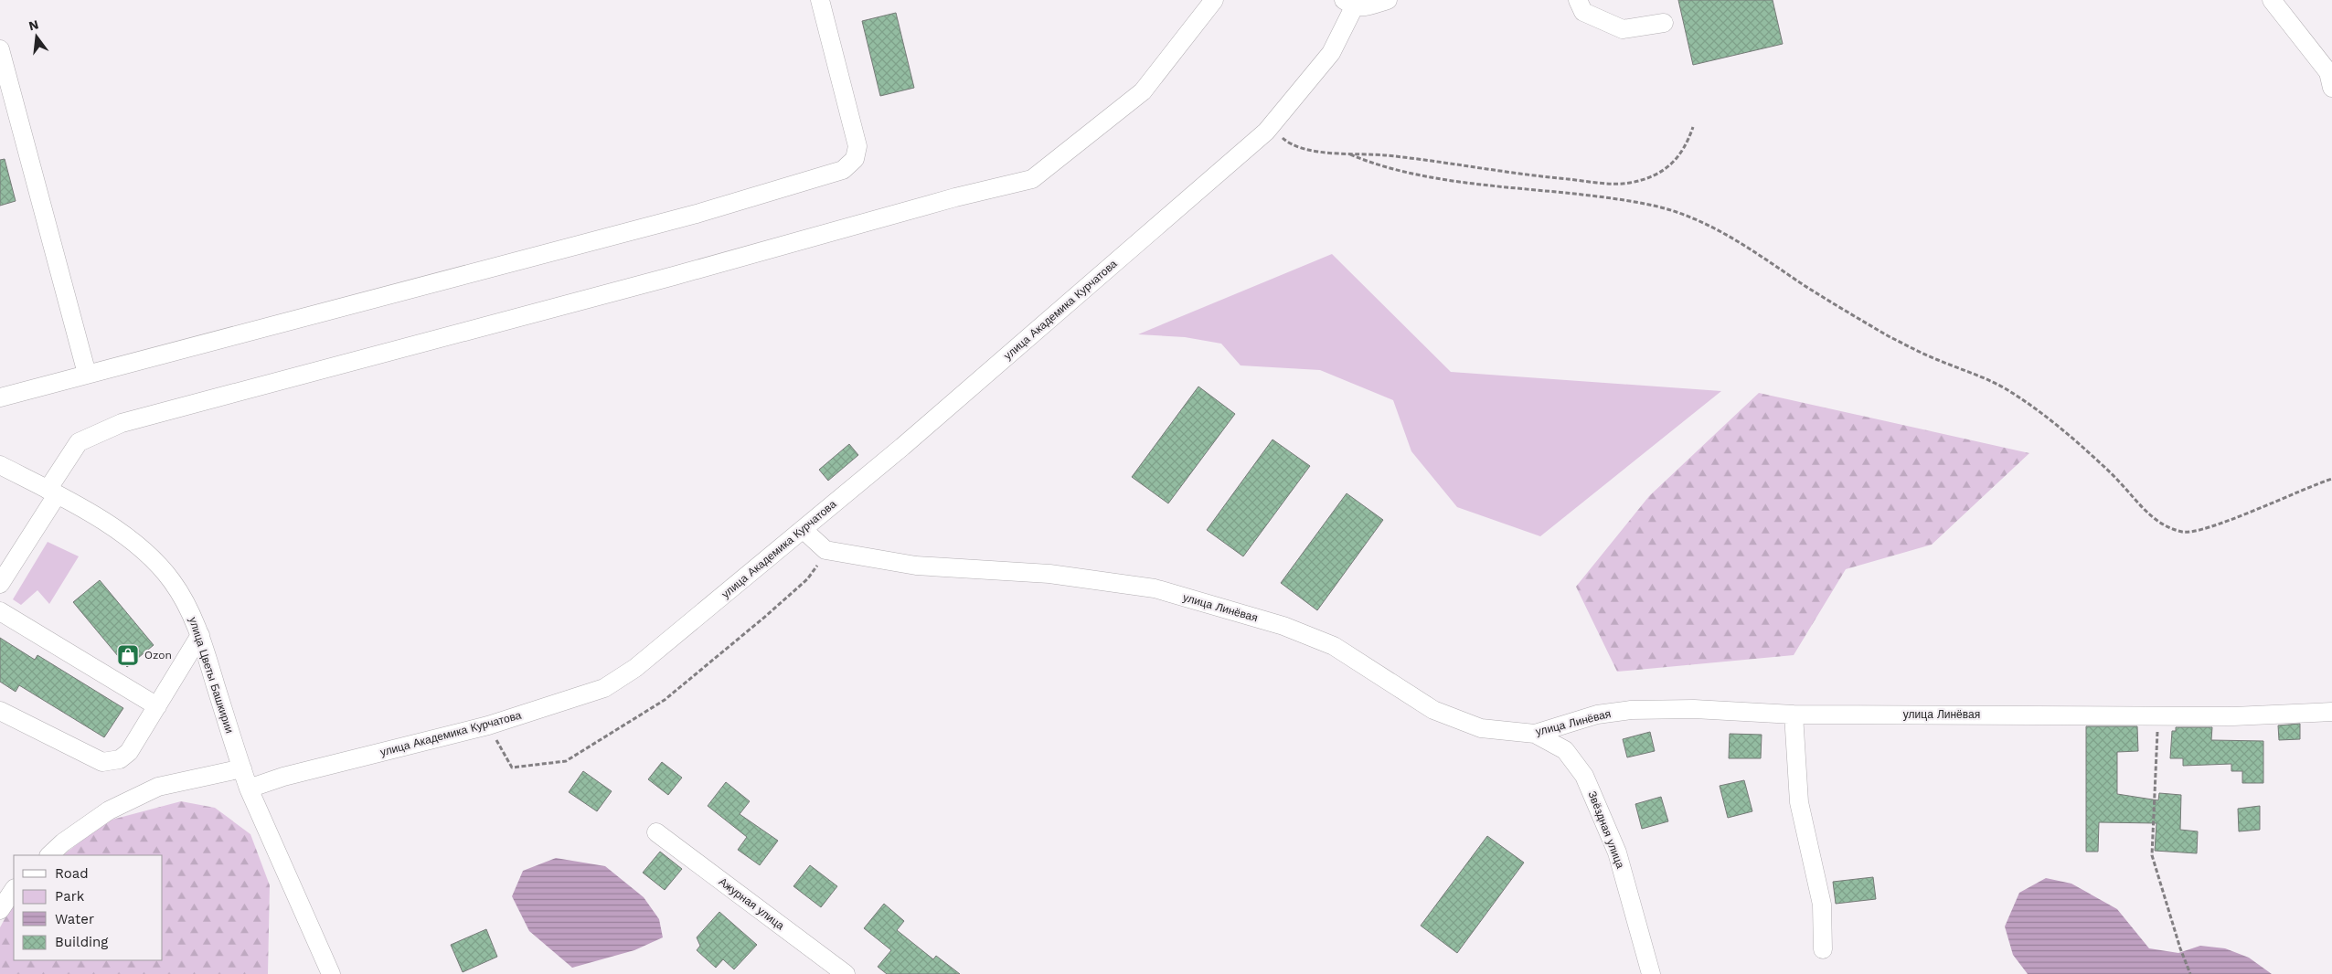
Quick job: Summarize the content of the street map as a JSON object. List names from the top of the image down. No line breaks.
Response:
{"streets":{"street":["улица Академика Курчатова","улица Линёвая","улица Цветы Башкирии","Звёздная улица","Ажурная улица"]},"crossings":[["улица Академика Курчатова","улица Цветы Башкирии"],["улица Линёвая","Звёздная улица"]],"places":{"shop":["Ozon"]},"legend":["Road","Park","Water","Building"],"north":"top"}
